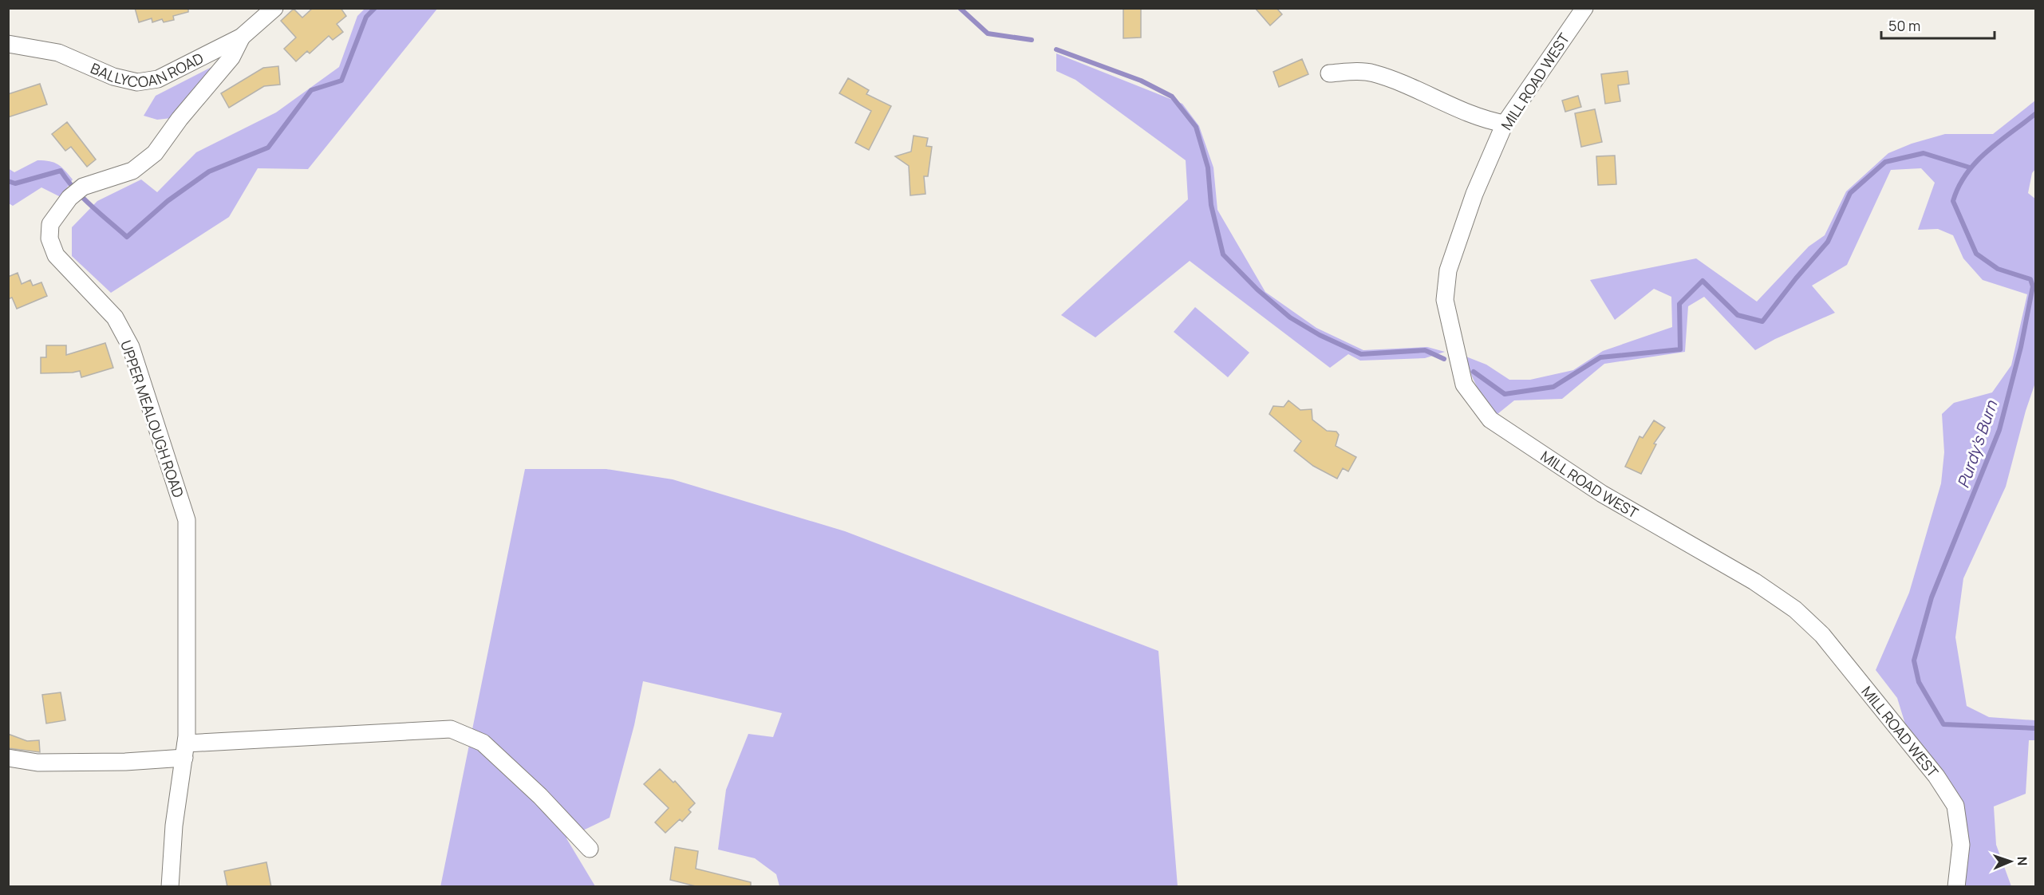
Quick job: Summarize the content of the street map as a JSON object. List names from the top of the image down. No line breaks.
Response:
{"streets":{"street":["BALLYCOAN ROAD","MILL ROAD WEST","UPPER MEALOUGH ROAD"]},"crossings":[["BALLYCOAN ROAD","UPPER MEALOUGH ROAD"]],"water":["Purdy's Burn"],"scale_bar":"50 m","north":"right"}
